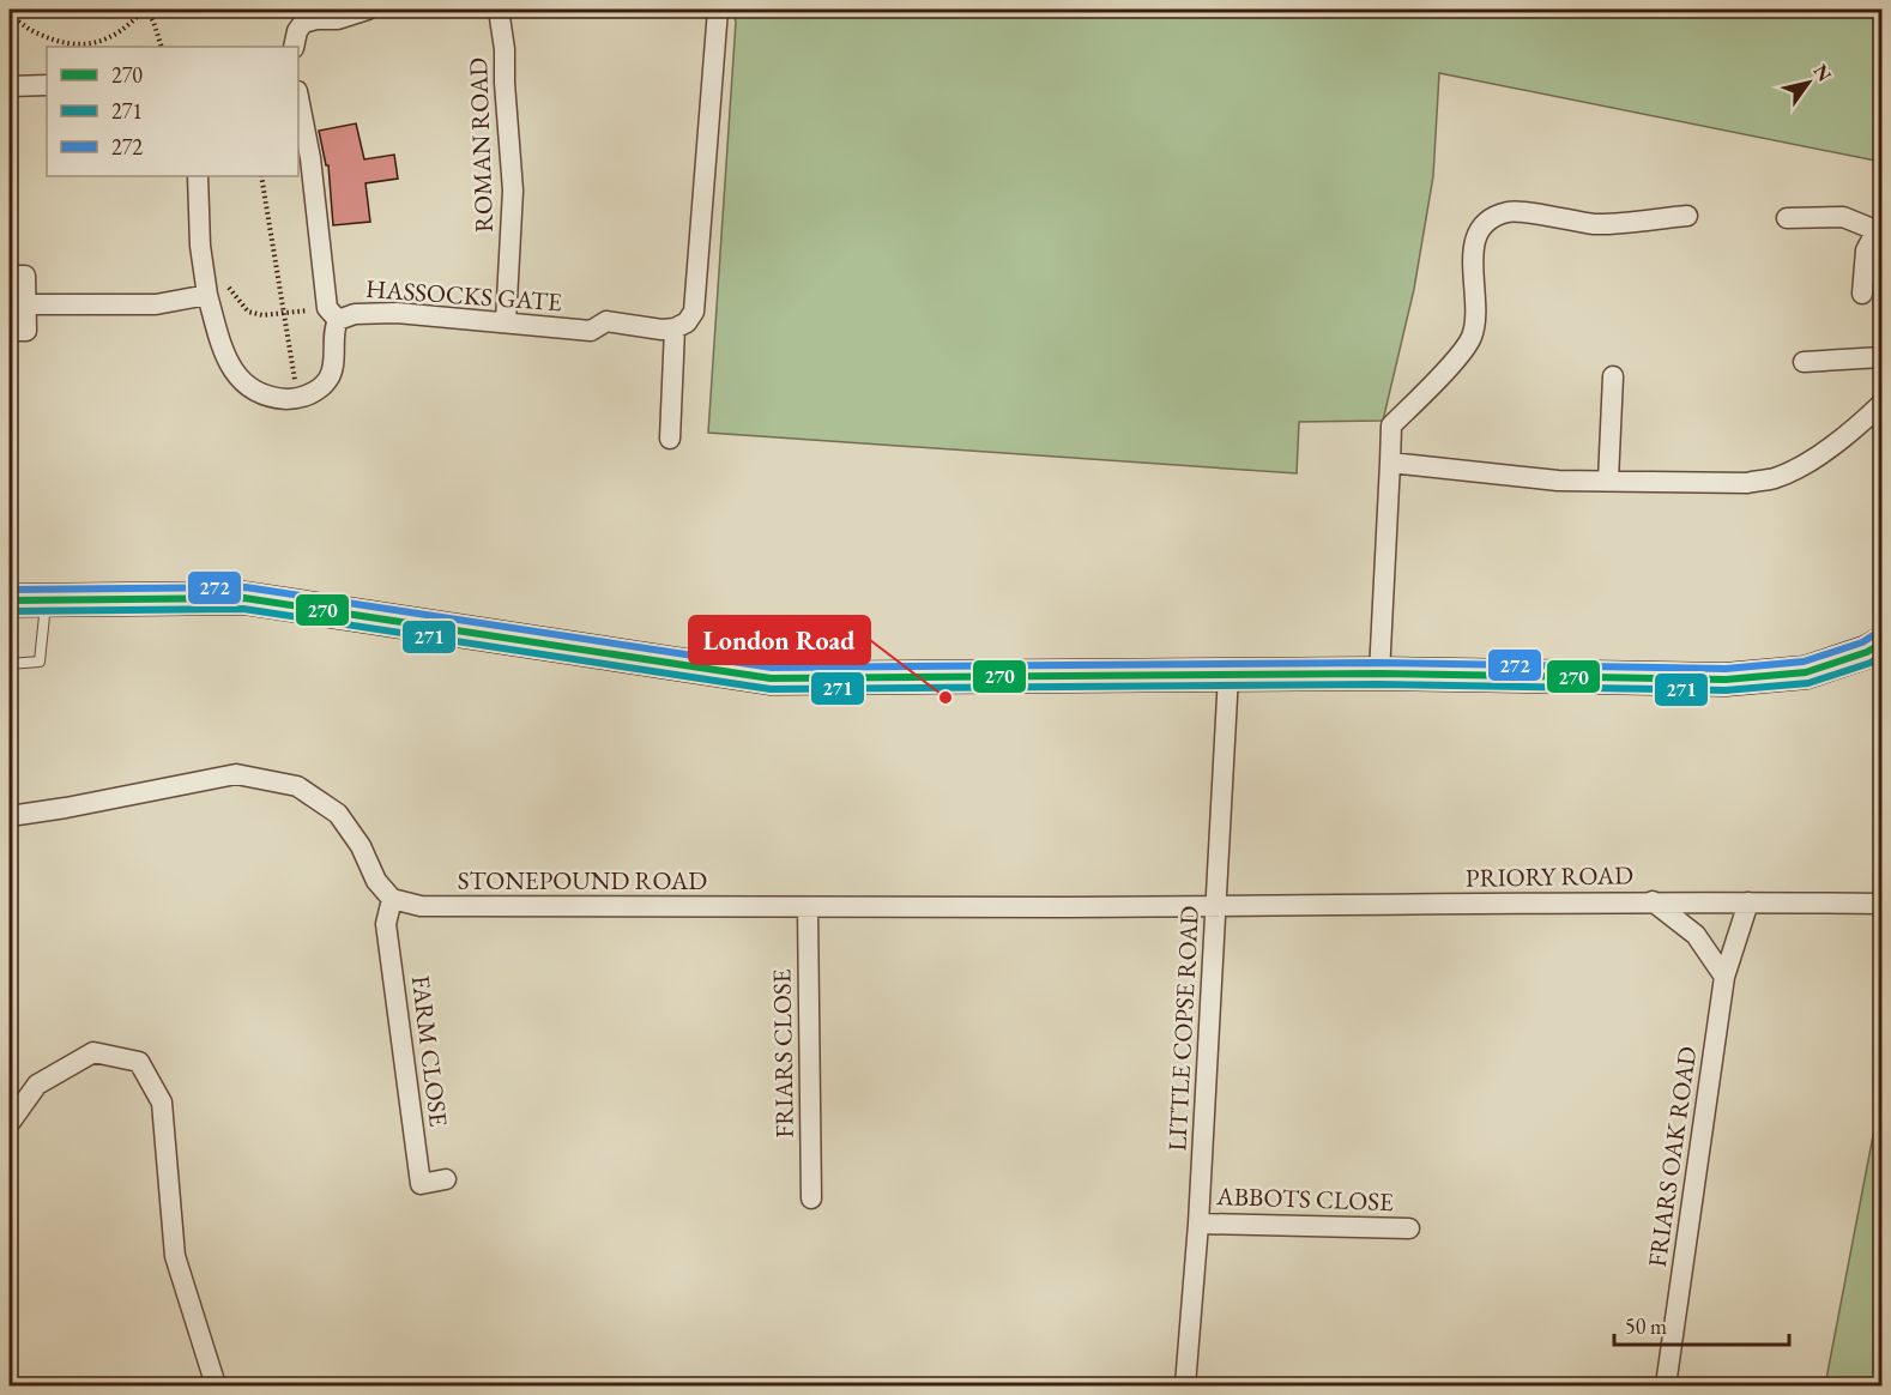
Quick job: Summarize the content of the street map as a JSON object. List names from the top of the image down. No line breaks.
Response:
{"streets":{"street":["ROMAN ROAD","HASSOCKS GATE","PRIORY ROAD","STONEPOUND ROAD","LITTLE COPSE ROAD","FARM CLOSE","FRIARS CLOSE","FRIARS OAK ROAD","ABBOTS CLOSE"]},"crossings":[["ROMAN ROAD","HASSOCKS GATE"],["PRIORY ROAD","STONEPOUND ROAD"],["PRIORY ROAD","LITTLE COPSE ROAD"],["PRIORY ROAD","FRIARS OAK ROAD"],["STONEPOUND ROAD","LITTLE COPSE ROAD"],["STONEPOUND ROAD","FARM CLOSE"],["STONEPOUND ROAD","FRIARS CLOSE"],["LITTLE COPSE ROAD","ABBOTS CLOSE"]],"places":["London Road"],"lines":["transit line 272","transit line 270","transit line 271"],"legend":["270","271","272"],"scale_bar":"50 m","north":"top right"}
